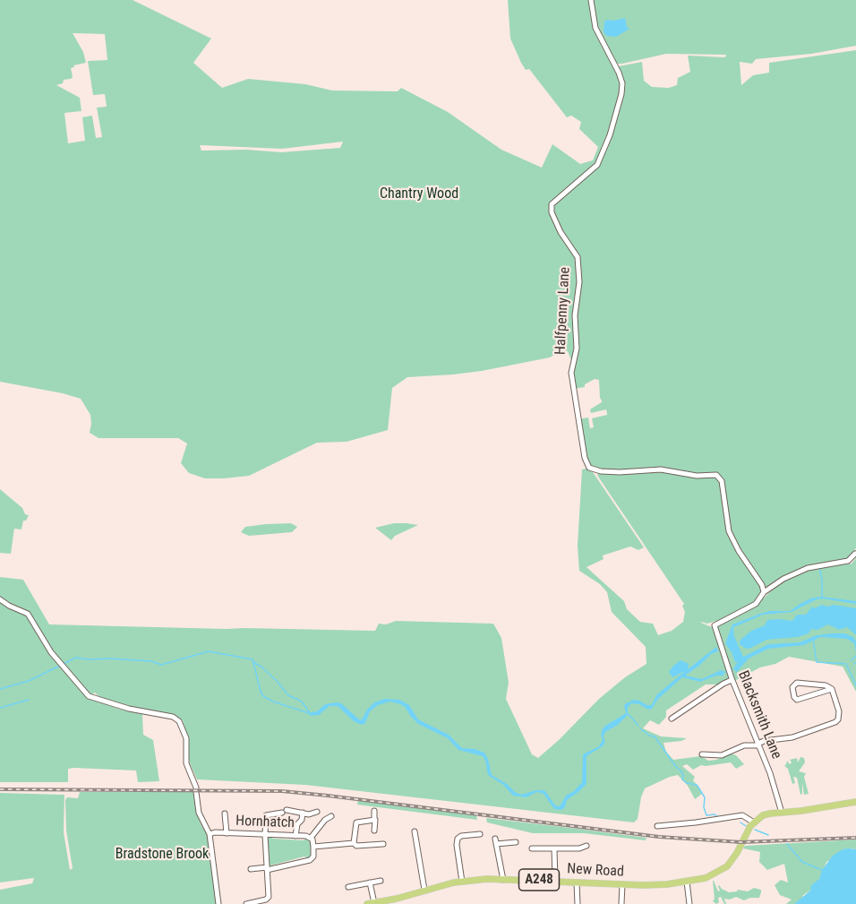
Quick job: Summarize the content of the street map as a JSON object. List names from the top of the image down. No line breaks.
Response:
{"streets":{"main road":["New Road","A248"],"street":["Halfpenny Lane","Blacksmith Lane","Hornhatch"]},"crossings":[["Halfpenny Lane","Blacksmith Lane"]],"parks":["Chantry Wood","Bradstone Brook"]}
